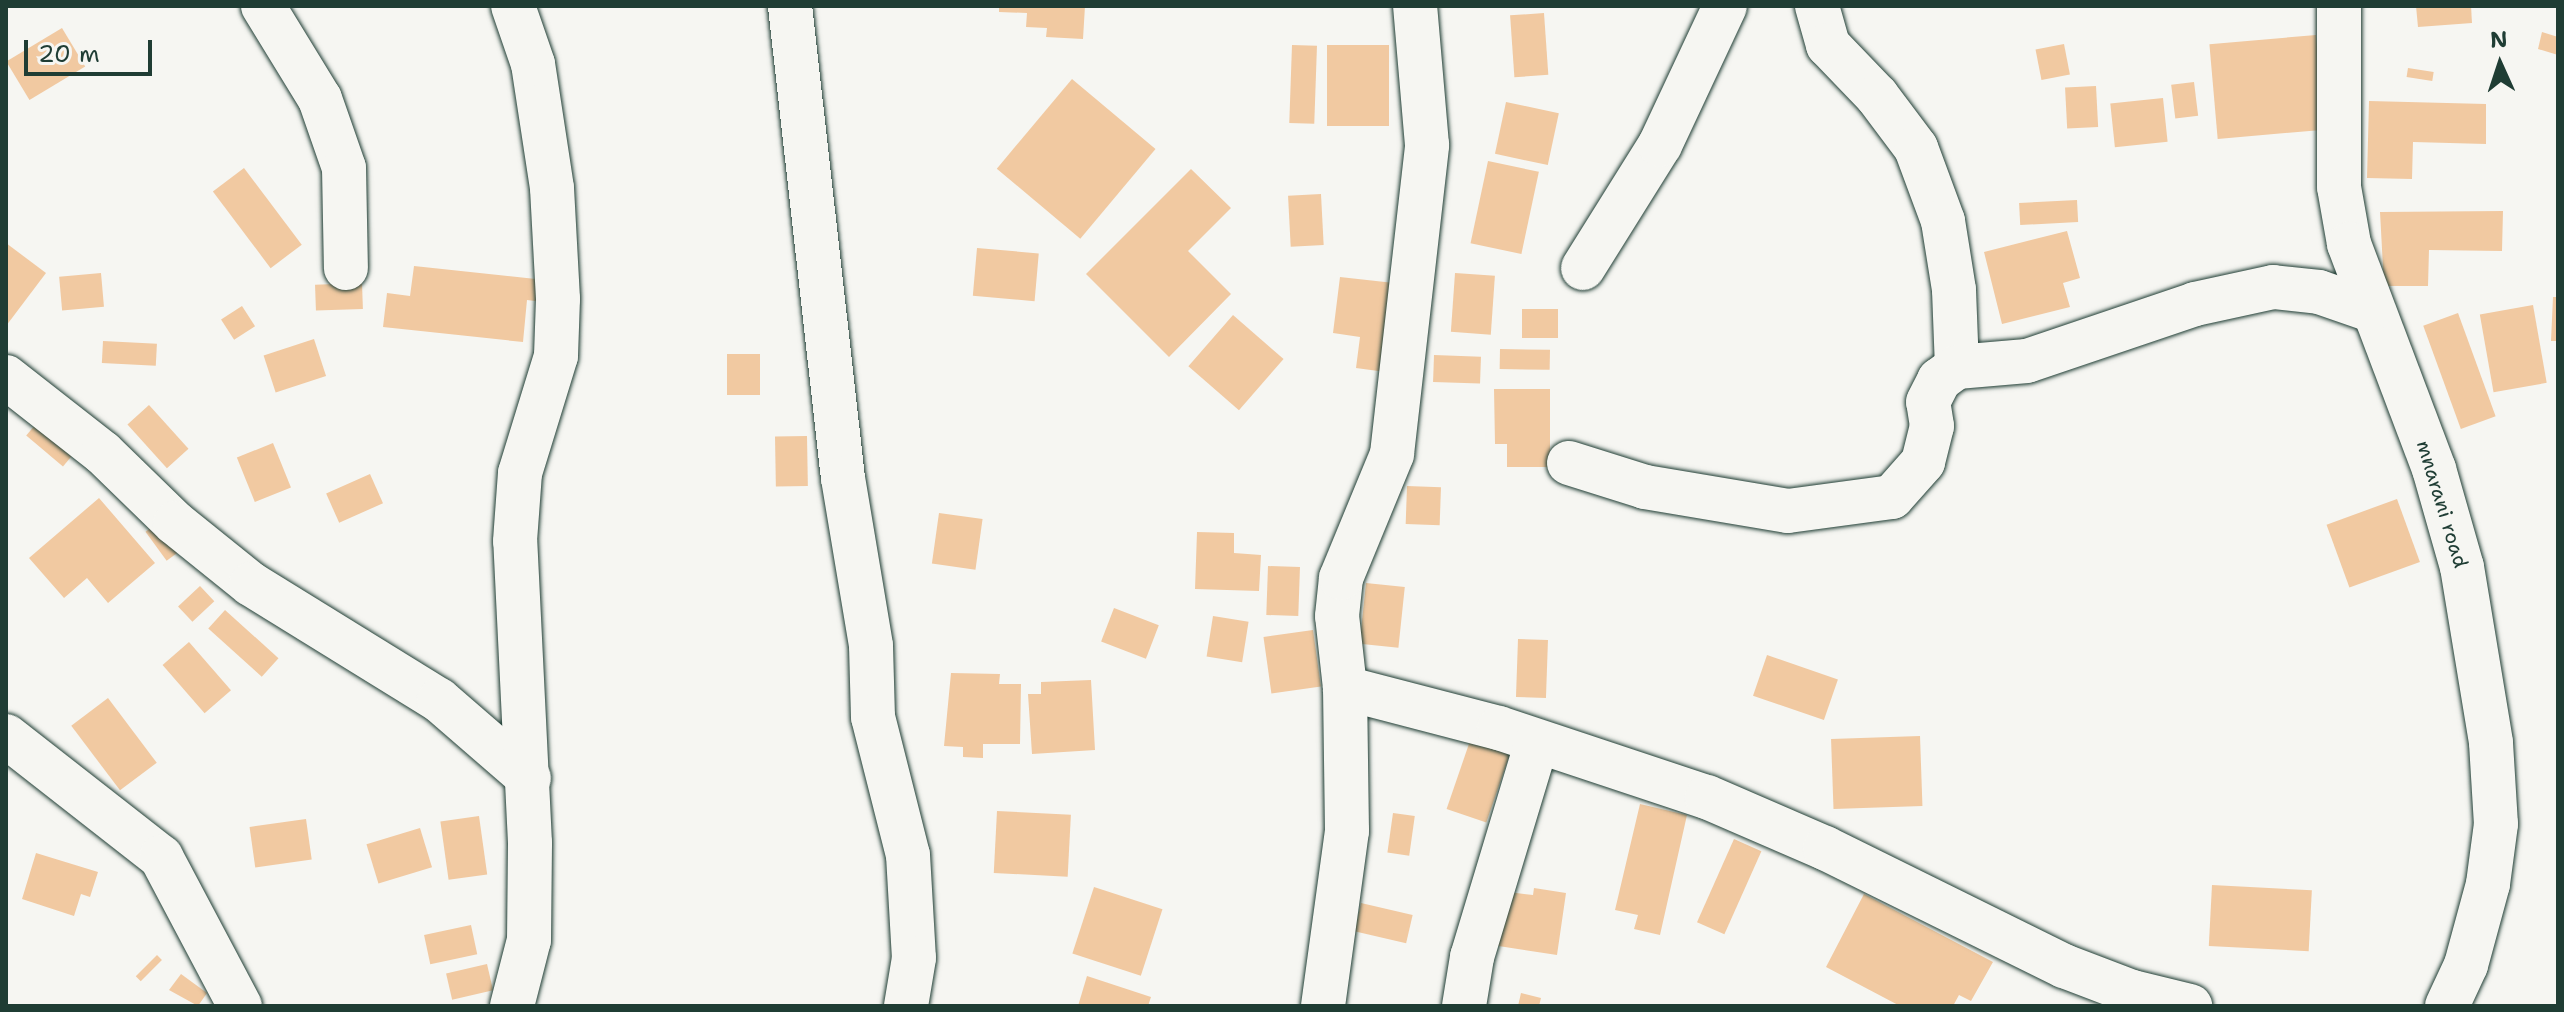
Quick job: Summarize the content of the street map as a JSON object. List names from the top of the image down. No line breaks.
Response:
{"streets":{"street":["mnarani road"]},"scale_bar":"20 m","north":"top"}
